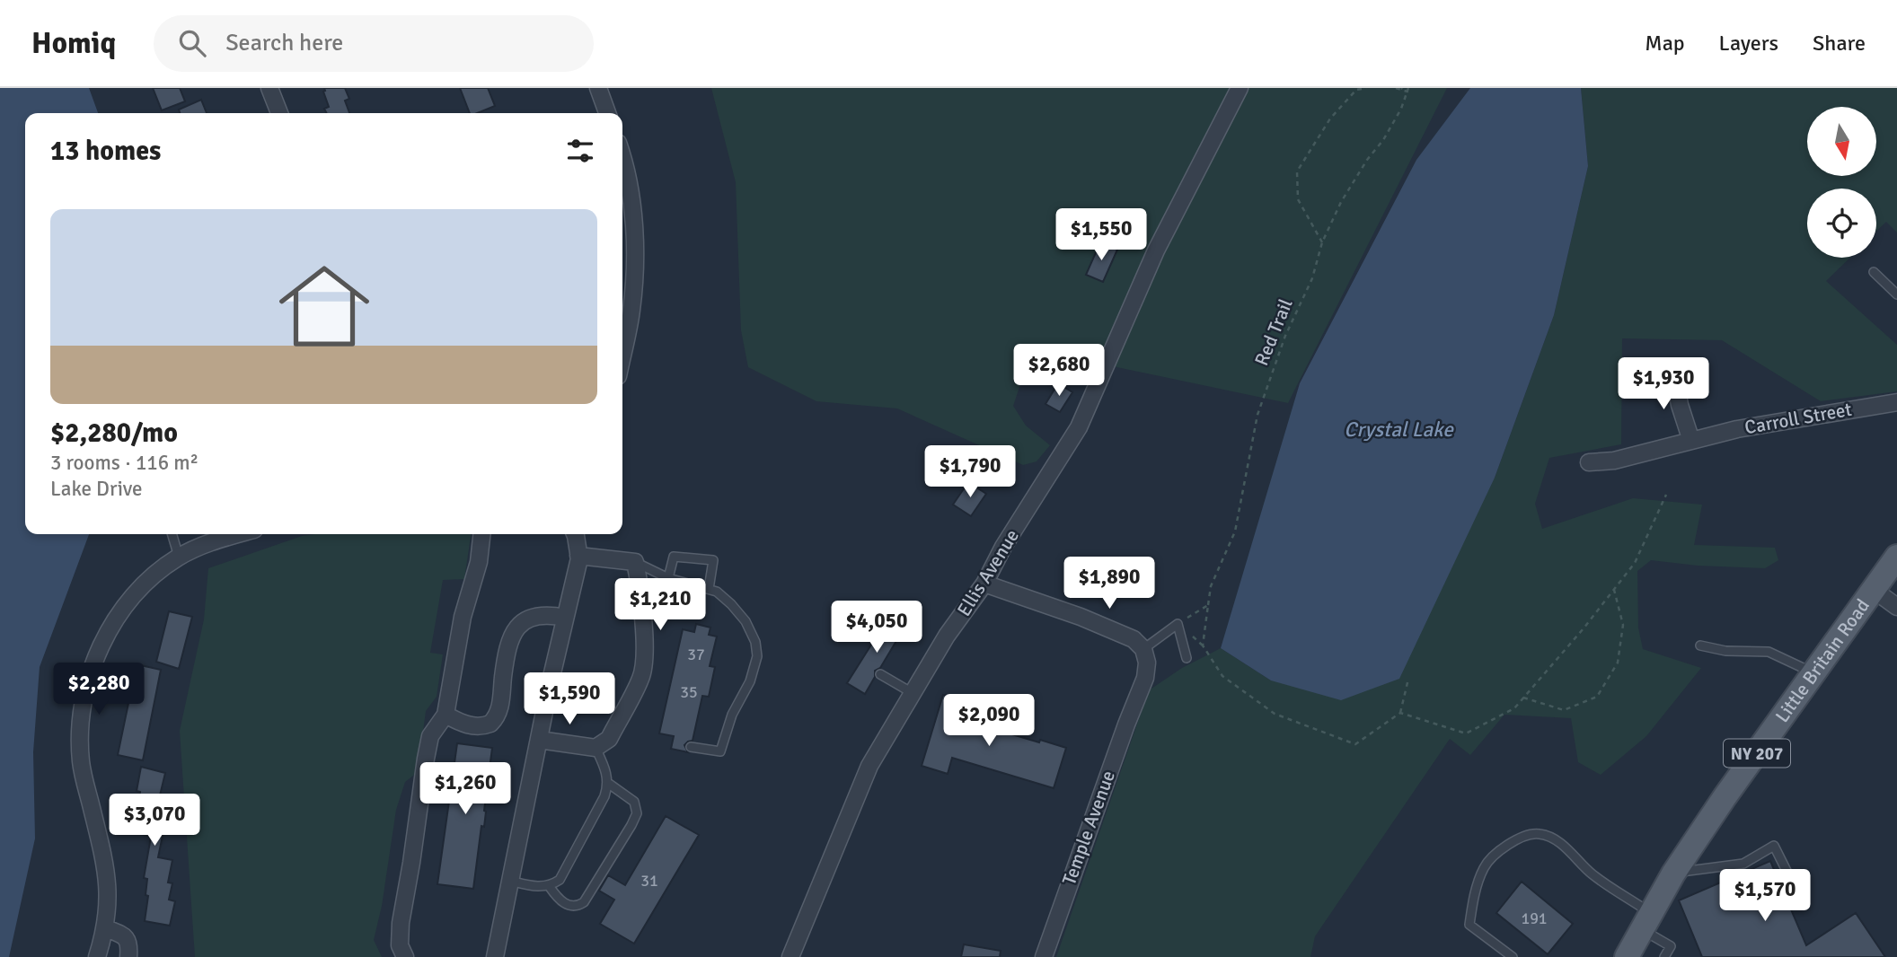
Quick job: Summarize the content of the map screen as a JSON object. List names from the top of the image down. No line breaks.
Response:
{"streets":{"main road":["Little Britain Road","NY 207"],"street":["Carroll Street","Ellis Avenue","Temple Avenue"],"path":["Red Trail"]},"water":["Crystal Lake"],"house_numbers":["37","35","31","191"],"north":"bottom","page":{"header":"Homiq","search":"Search here","nav":["Map","Layers","Share"],"heading":"13 homes","list":[{"name":"$2,280/mo","note":"3 rooms · 116 m² · Lake Drive"}],"price":["$1,550","$2,680","$1,930","$1,790","$1,890","$1,210","$4,050","$2,280","$1,590","$2,090","$1,260","$3,070","$1,570"]}}
